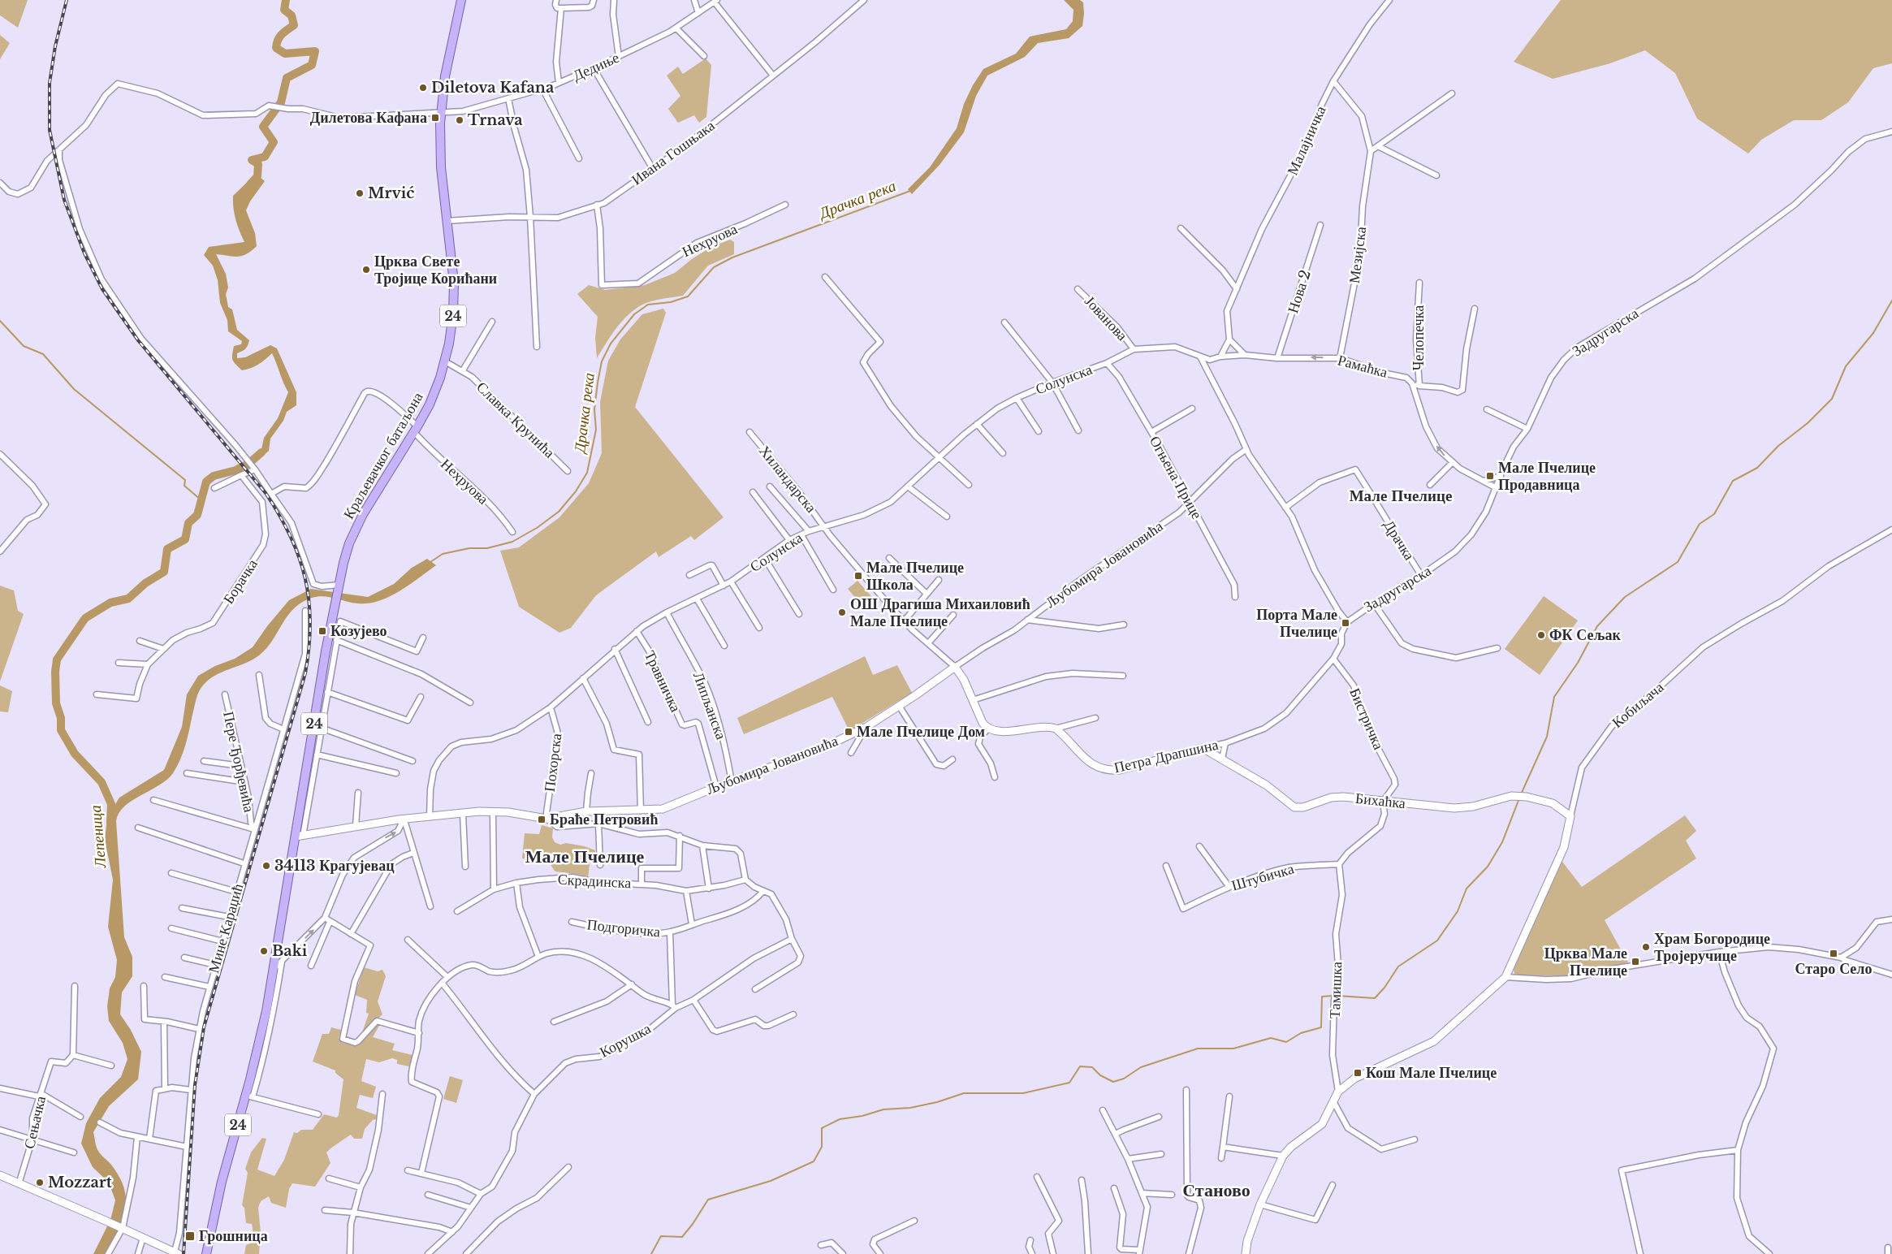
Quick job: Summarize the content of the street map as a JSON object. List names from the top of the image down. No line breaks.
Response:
{"streets":{"main road":["24","Краљевачког батаљона"],"street":["Дедиње","Малајничка","Ивана Гошњака","Нехруова","Мезијска","Нова 2","Јованова","Задругарска","Челопечка","Рамаћка","Солунска","Славка Крунића","Огњена Прице","Хиландарска","Драчка","Љубомира Јовановића","Борачка","Травничка","Кобиљача","Липљанска","Бистричка","Петра Драпшина","Пере Ђорђевића","Похорска","Бихаћка","Штубичка","Скрадинска","Мине Караџић","Подгоричка","Тамишка","Корушка","Сењачка"]},"crossings":[["Дедиње","Краљевачког батаљона"],["Малајничка","Мезијска"],["Ивана Гошњака","Нехруова"],["Ивана Гошњака","Краљевачког батаљона"],["Нехруова","Краљевачког батаљона"],["Мезијска","Рамаћка"],["Нова 2","Рамаћка"],["24","Краљевачког батаљона"],["24","Љубомира Јовановића"],["Јованова","Солунска"],["Задругарска","Драчка"],["Задругарска","Петра Драпшина"],["Челопечка","Рамаћка"],["Рамаћка","Солунска"],["Солунска","Огњена Прице"],["Солунска","Хиландарска"],["Солунска","Љубомира Јовановића"],["Солунска","Травничка"],["Солунска","Липљанска"],["Солунска","Похорска"],["Славка Крунића","Краљевачког батаљона"],["Огњена Прице","Љубомира Јовановића"],["Љубомира Јовановића","Травничка"],["Љубомира Јовановића","Липљанска"],["Љубомира Јовановића","Похорска"],["Кобиљача","Бихаћка"],["Бистричка","Петра Драпшина"],["Бистричка","Бихаћка"],["Петра Драпшина","Бихаћка"],["Пере Ђорђевића","Мине Караџић"],["Штубичка","Тамишка"]],"districts":["Мале Пчелице","Мале Пчелице","Станово"],"water":["Драчка река","Лепеница"],"places":{"other":["Diletova Kafana","Trnava","Mrvić","Црква Свете Тројице Корићани","ОШ Драгиша Михаиловић Мале Пчелице","ФК Сељак","34113 Крагујевац","Храм Богородице Тројеручице","Baki","Mozzart"],"transit":["Дилетова Кафана","Мале Пчелице Продавница","Мале Пчелице Школа","Порта Мале Пчелице","Козујево","Мале Пчелице Дом","Браће Петровић","Старо Село","Црква Мале Пчелице","Кош Мале Пчелице","Грошница"]}}
